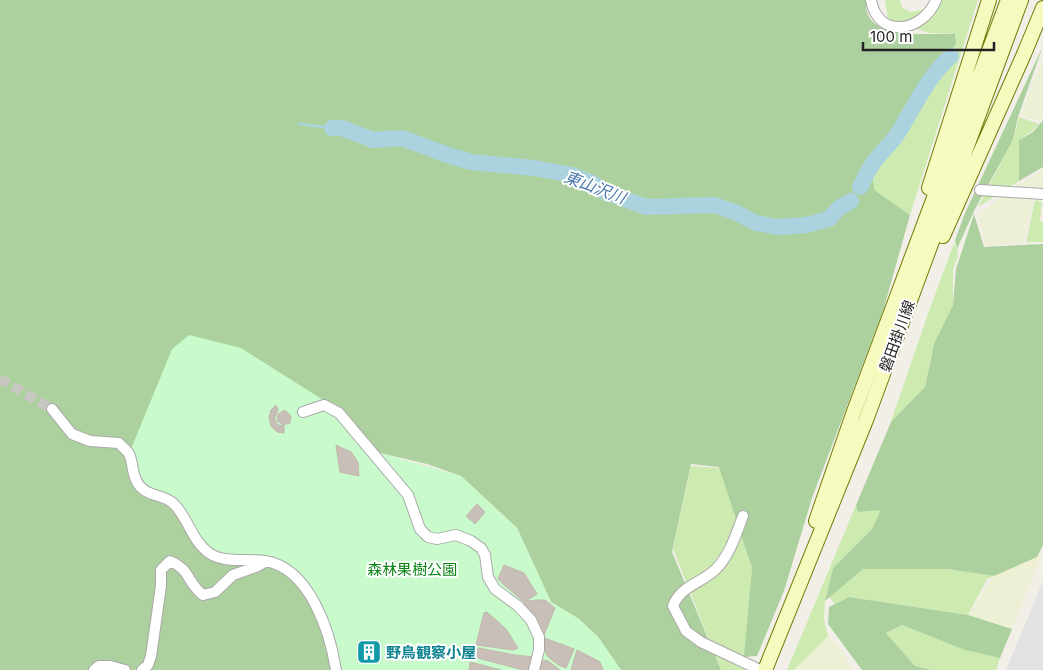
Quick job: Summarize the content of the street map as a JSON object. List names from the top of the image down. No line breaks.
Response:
{"streets":{"main road":["磐田掛川線"]},"water":["東山沢川"],"parks":["森林果樹公園"],"places":{"building":["野鳥観察小屋"]},"scale_bar":"100 m"}
